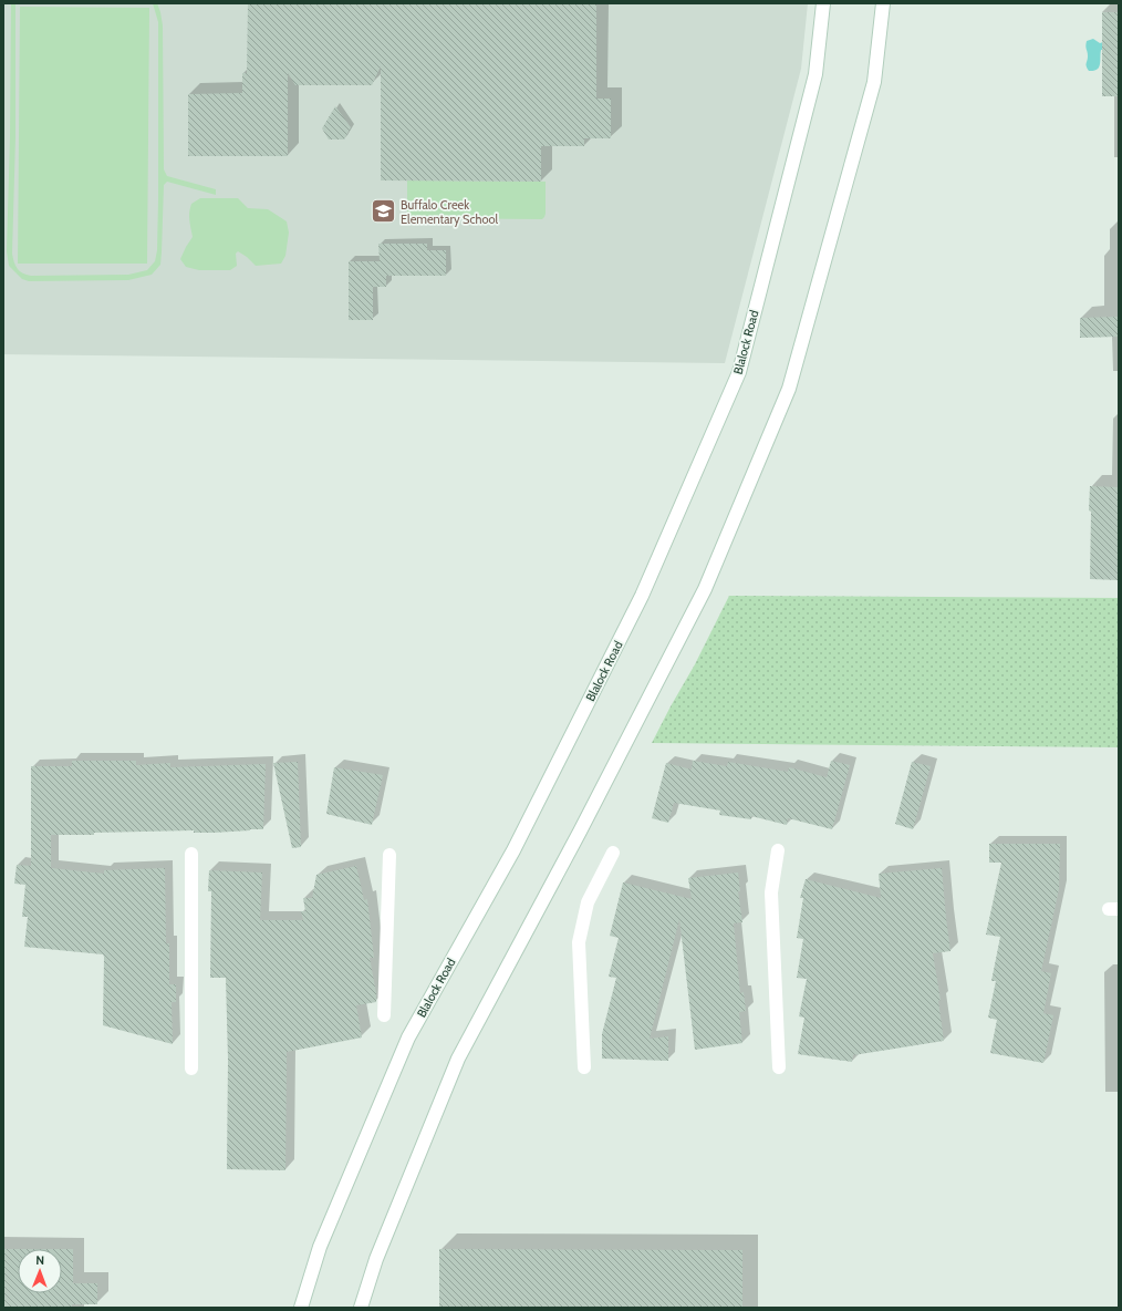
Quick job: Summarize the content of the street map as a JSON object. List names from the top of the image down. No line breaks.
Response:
{"streets":{"main road":["Blalock Road"]},"places":{"school or university":["Buffalo Creek Elementary School"]},"north":"top"}
